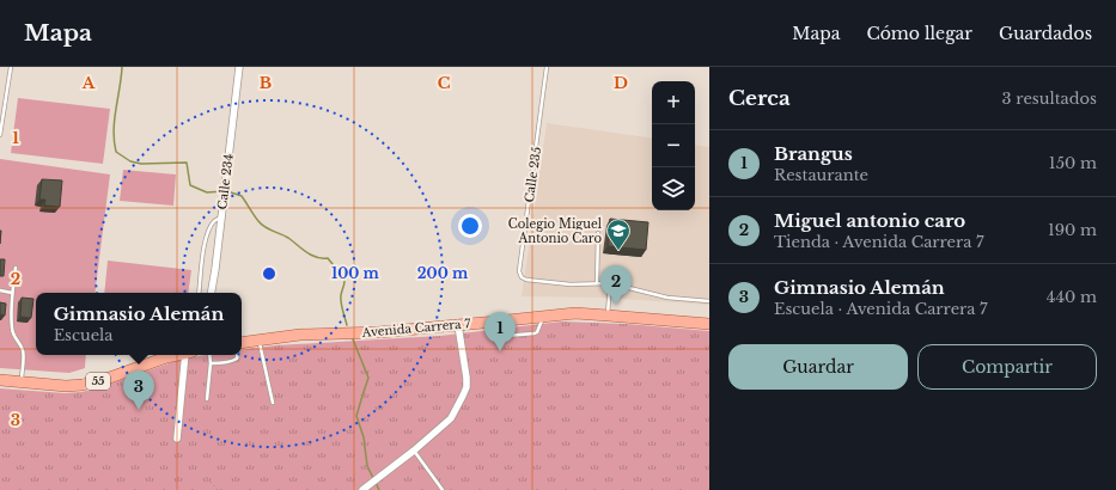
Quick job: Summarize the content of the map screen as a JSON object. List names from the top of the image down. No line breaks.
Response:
{"streets":{"main road":["Avenida Carrera 7","55"],"street":["Calle 234"],"lane":["Calle 235"]},"places":{"school or university":["Colegio Miguel Antonio Caro"]},"page":{"header":"Mapa","nav":["Mapa","Cómo llegar","Guardados"],"heading":["Cerca","3 resultados"],"map_buttons":["+","−"],"list":[{"mark":"1","name":"Brangus","note":"Restaurante","value":"150 m"},{"mark":"2","name":"Miguel antonio caro","note":"Tienda · Avenida Carrera 7","value":"190 m"},{"mark":"3","name":"Gimnasio Alemán","note":"Escuela · Avenida Carrera 7","value":"440 m"}],"pins":["2","1","3"],"popup":["Gimnasio Alemán","Escuela"],"buttons":["Guardar","Compartir"]},"grid":{"columns":["A","B","C","D"],"rows":["1","2","3"]},"rings":["100 m","200 m"]}
